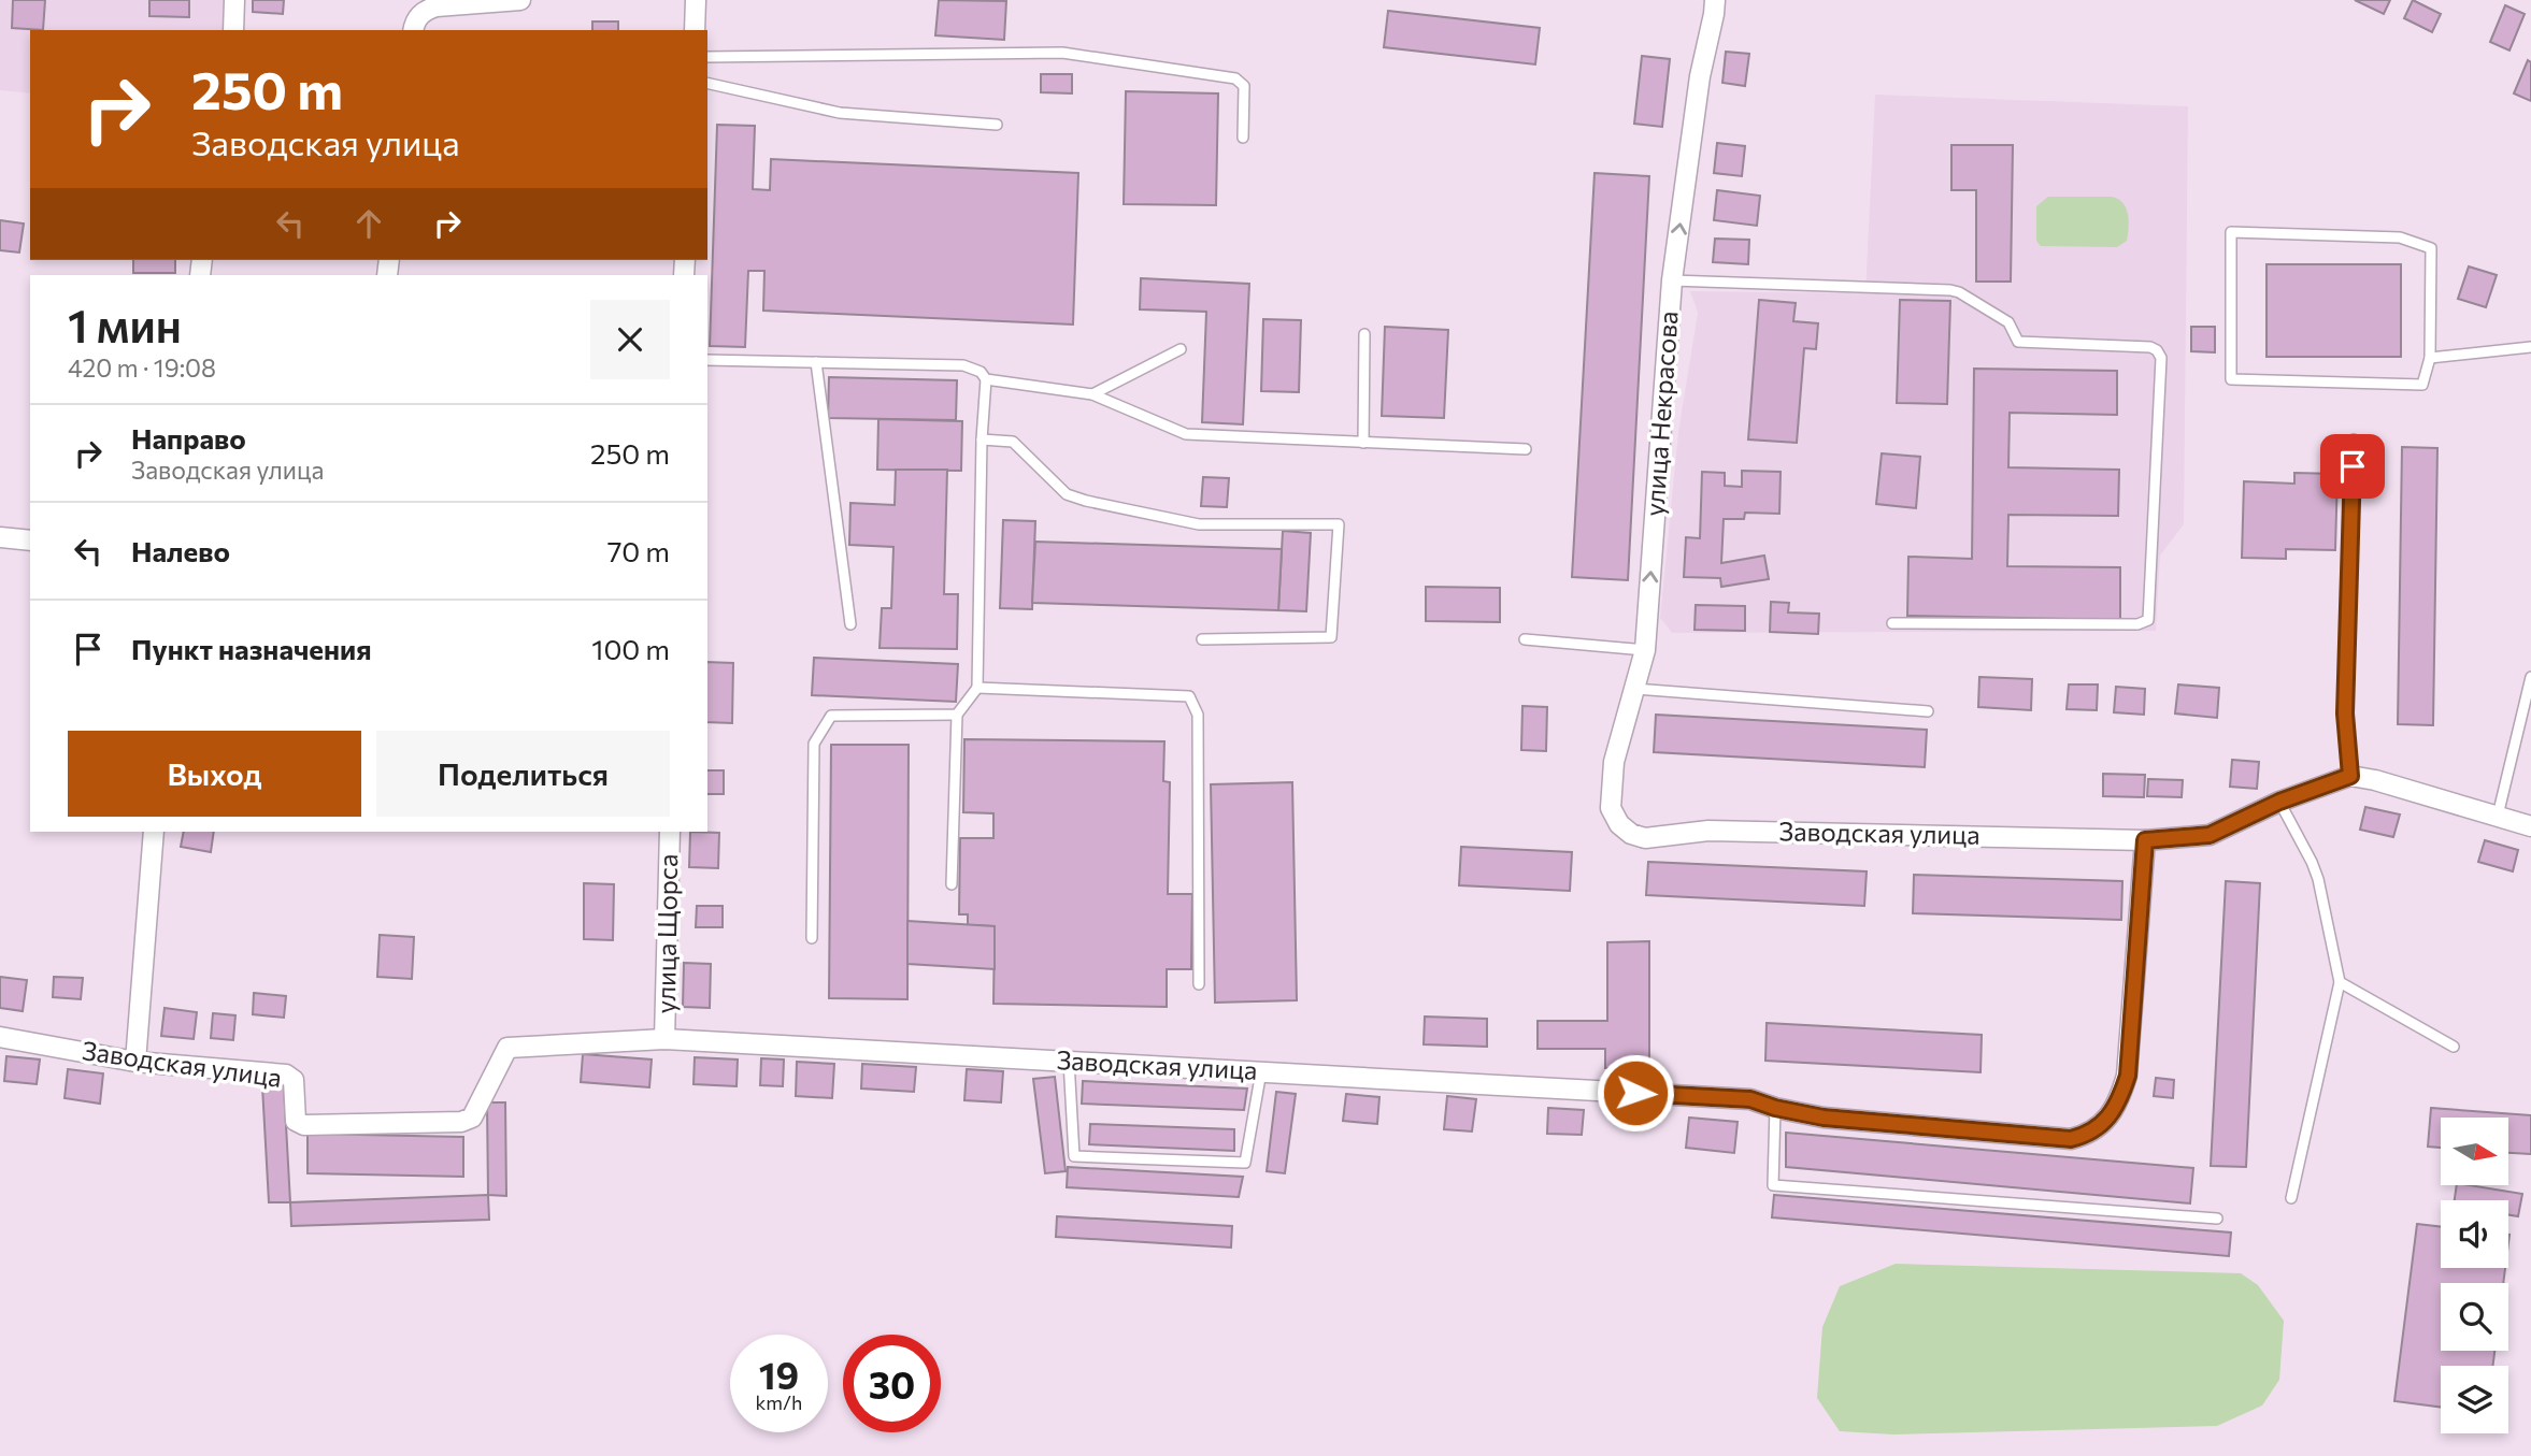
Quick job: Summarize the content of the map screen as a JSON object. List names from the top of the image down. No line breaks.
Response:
{"streets":{"street":["улица Некрасова","Заводская улица","улица Щорса"]},"crossings":[["улица Некрасова","Заводская улица"],["Заводская улица","улица Щорса"]],"one_way":["улица Некрасова"],"north":"right","page":{"turn":["250 m","Заводская улица"],"heading":["1 мин","420 m · 19:08"],"list":[{"name":"Направо","note":"Заводская улица","value":"250 m"},{"name":"Налево","value":"70 m"},{"name":"Пункт назначения","value":"100 m"}],"buttons":["Выход","Поделиться"],"speed":"19 km/h","limit":"30"}}
